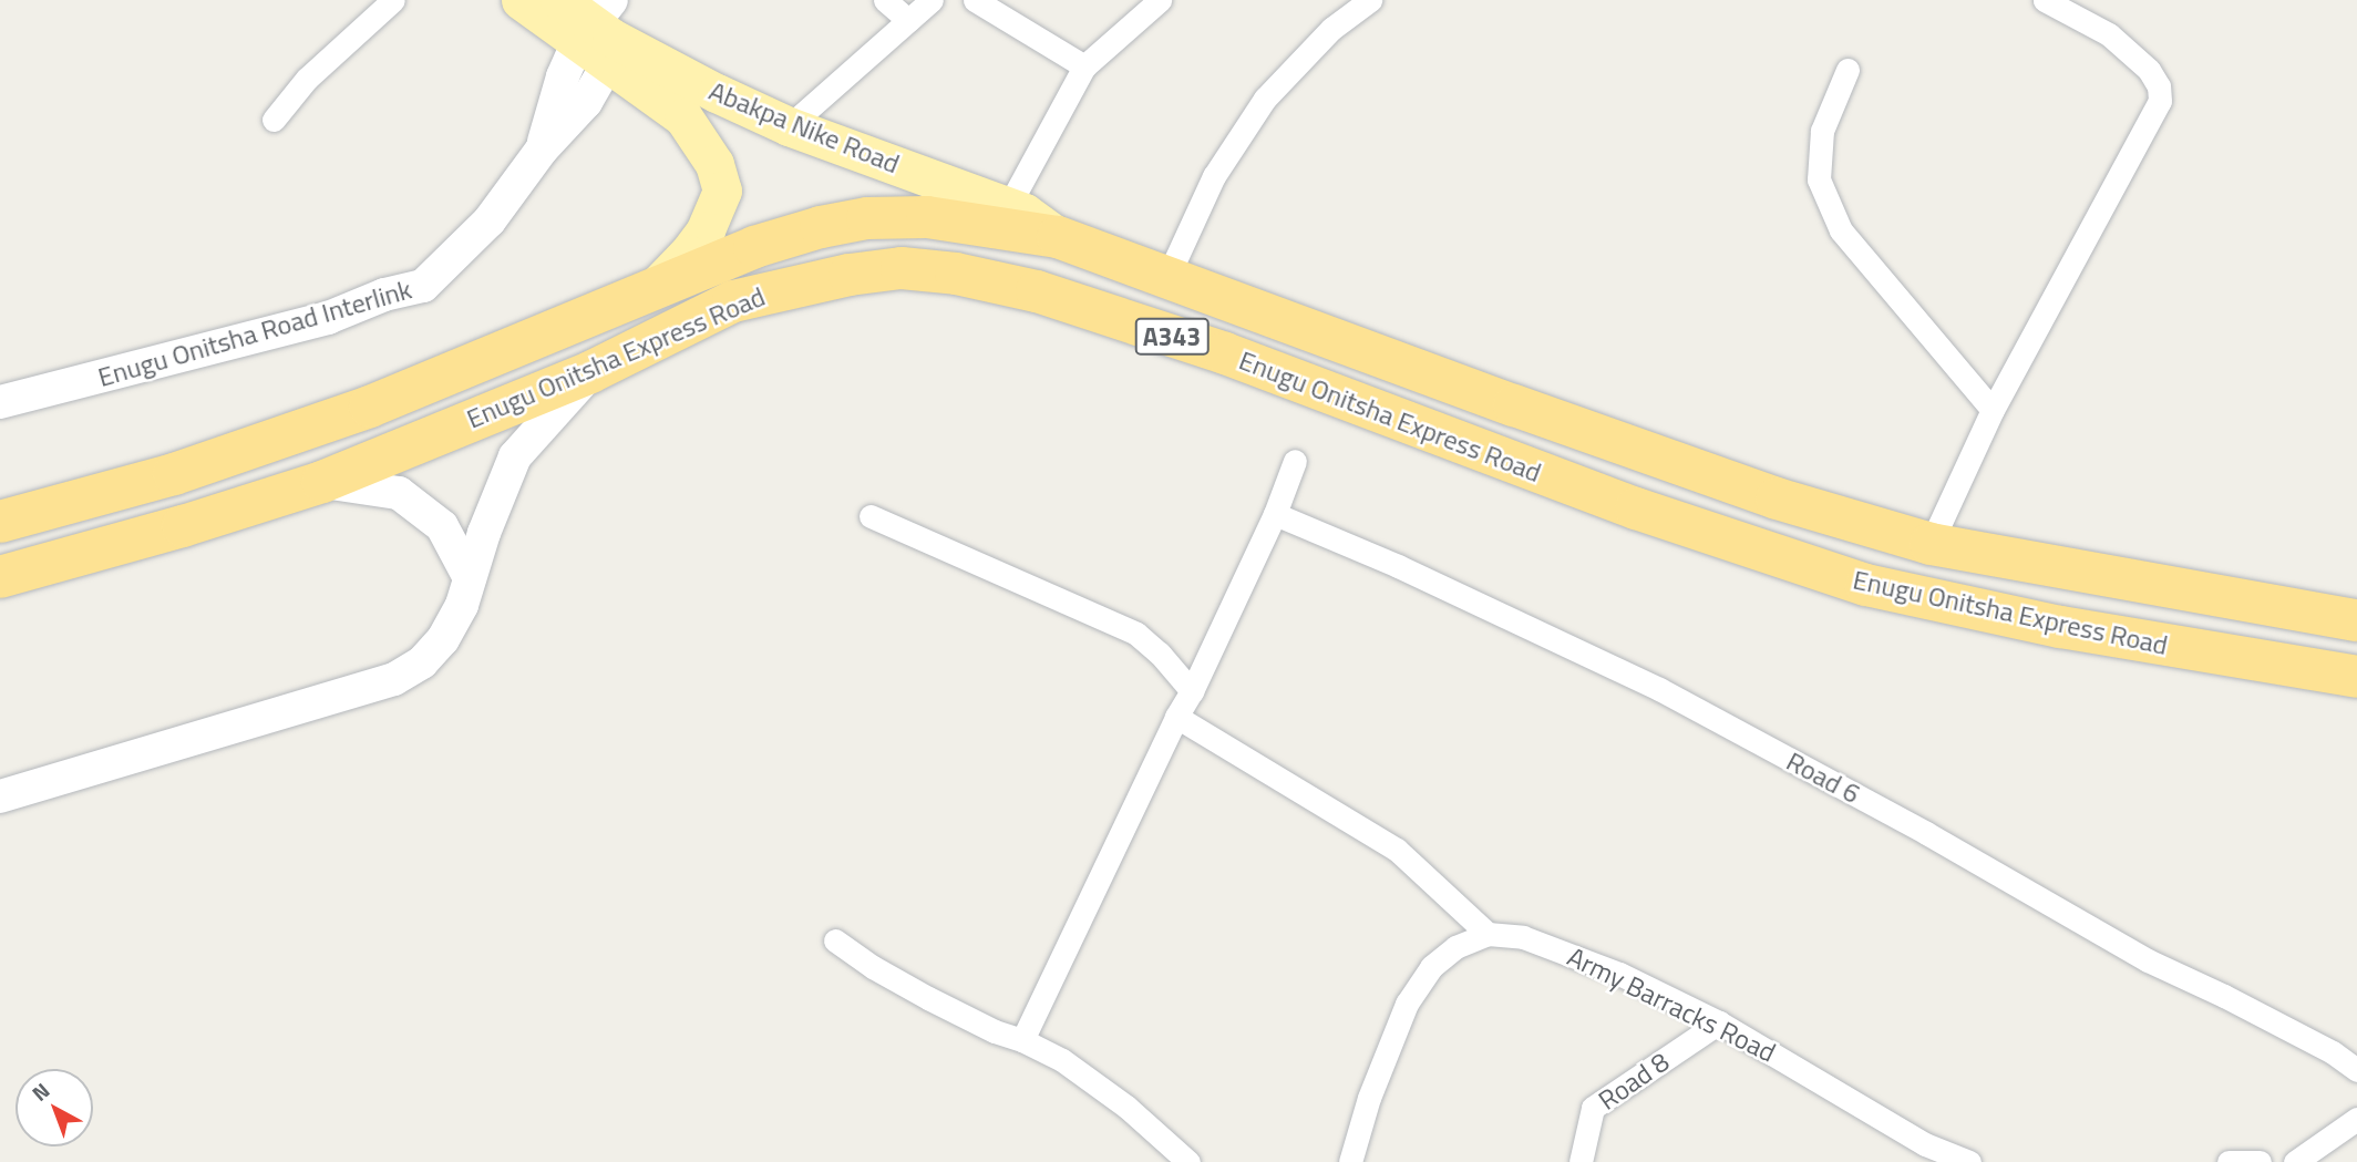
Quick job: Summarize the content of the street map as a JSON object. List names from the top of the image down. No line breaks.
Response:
{"streets":{"highway":["A343","Enugu Onitsha Express Road"],"main road":["Abakpa Nike Road"],"street":["Enugu Onitsha Road Interlink","Road 6","Army Barracks Road","Road 8"]},"crossings":[["Abakpa Nike Road","Enugu Onitsha Road Interlink"],["Abakpa Nike Road","Enugu Onitsha Express Road"],["Army Barracks Road","Road 8"]],"north":"top left"}
